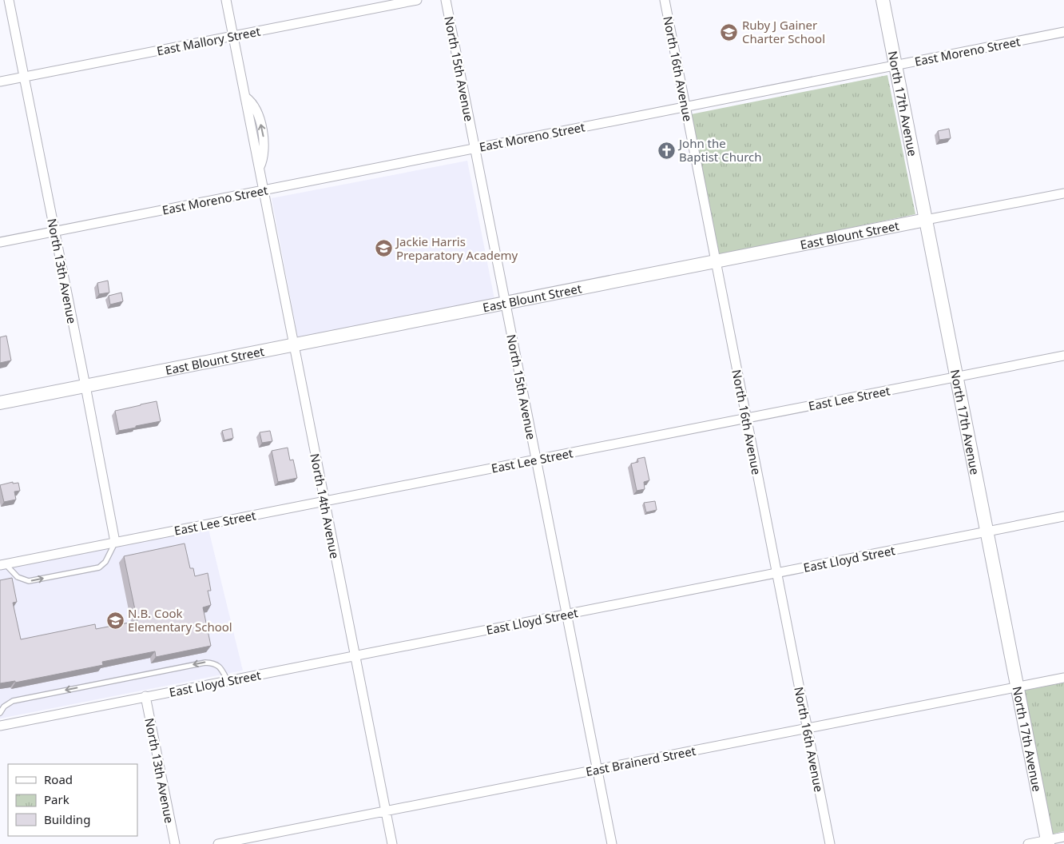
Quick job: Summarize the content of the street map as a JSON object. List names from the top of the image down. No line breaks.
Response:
{"streets":{"street":["East Mallory Street","East Moreno Street","North 15th Avenue","North 16th Avenue","North 17th Avenue","East Blount Street","North 13th Avenue","East Lee Street","North 14th Avenue","East Lloyd Street","East Brainerd Street"]},"crossings":[["East Mallory Street","North 13th Avenue"],["East Mallory Street","North 14th Avenue"],["East Moreno Street","North 15th Avenue"],["East Moreno Street","North 16th Avenue"],["East Moreno Street","North 17th Avenue"],["East Moreno Street","North 13th Avenue"],["East Moreno Street","North 14th Avenue"],["North 15th Avenue","East Blount Street"],["North 15th Avenue","East Lee Street"],["North 15th Avenue","East Lloyd Street"],["North 15th Avenue","East Brainerd Street"],["North 16th Avenue","East Blount Street"],["North 16th Avenue","East Lee Street"],["North 16th Avenue","East Lloyd Street"],["North 16th Avenue","East Brainerd Street"],["North 17th Avenue","East Blount Street"],["North 17th Avenue","East Lee Street"],["North 17th Avenue","East Lloyd Street"],["North 17th Avenue","East Brainerd Street"],["East Blount Street","North 13th Avenue"],["East Blount Street","North 14th Avenue"],["North 13th Avenue","East Lee Street"],["North 13th Avenue","East Lloyd Street"],["East Lee Street","North 14th Avenue"],["North 14th Avenue","East Lloyd Street"],["North 14th Avenue","East Brainerd Street"]],"places":{"school or university":["Ruby J Gainer Charter School","Jackie Harris Preparatory Academy","N.B. Cook Elementary School"],"church":["John the Baptist Church"]},"legend":["Road","Park","Building"]}
